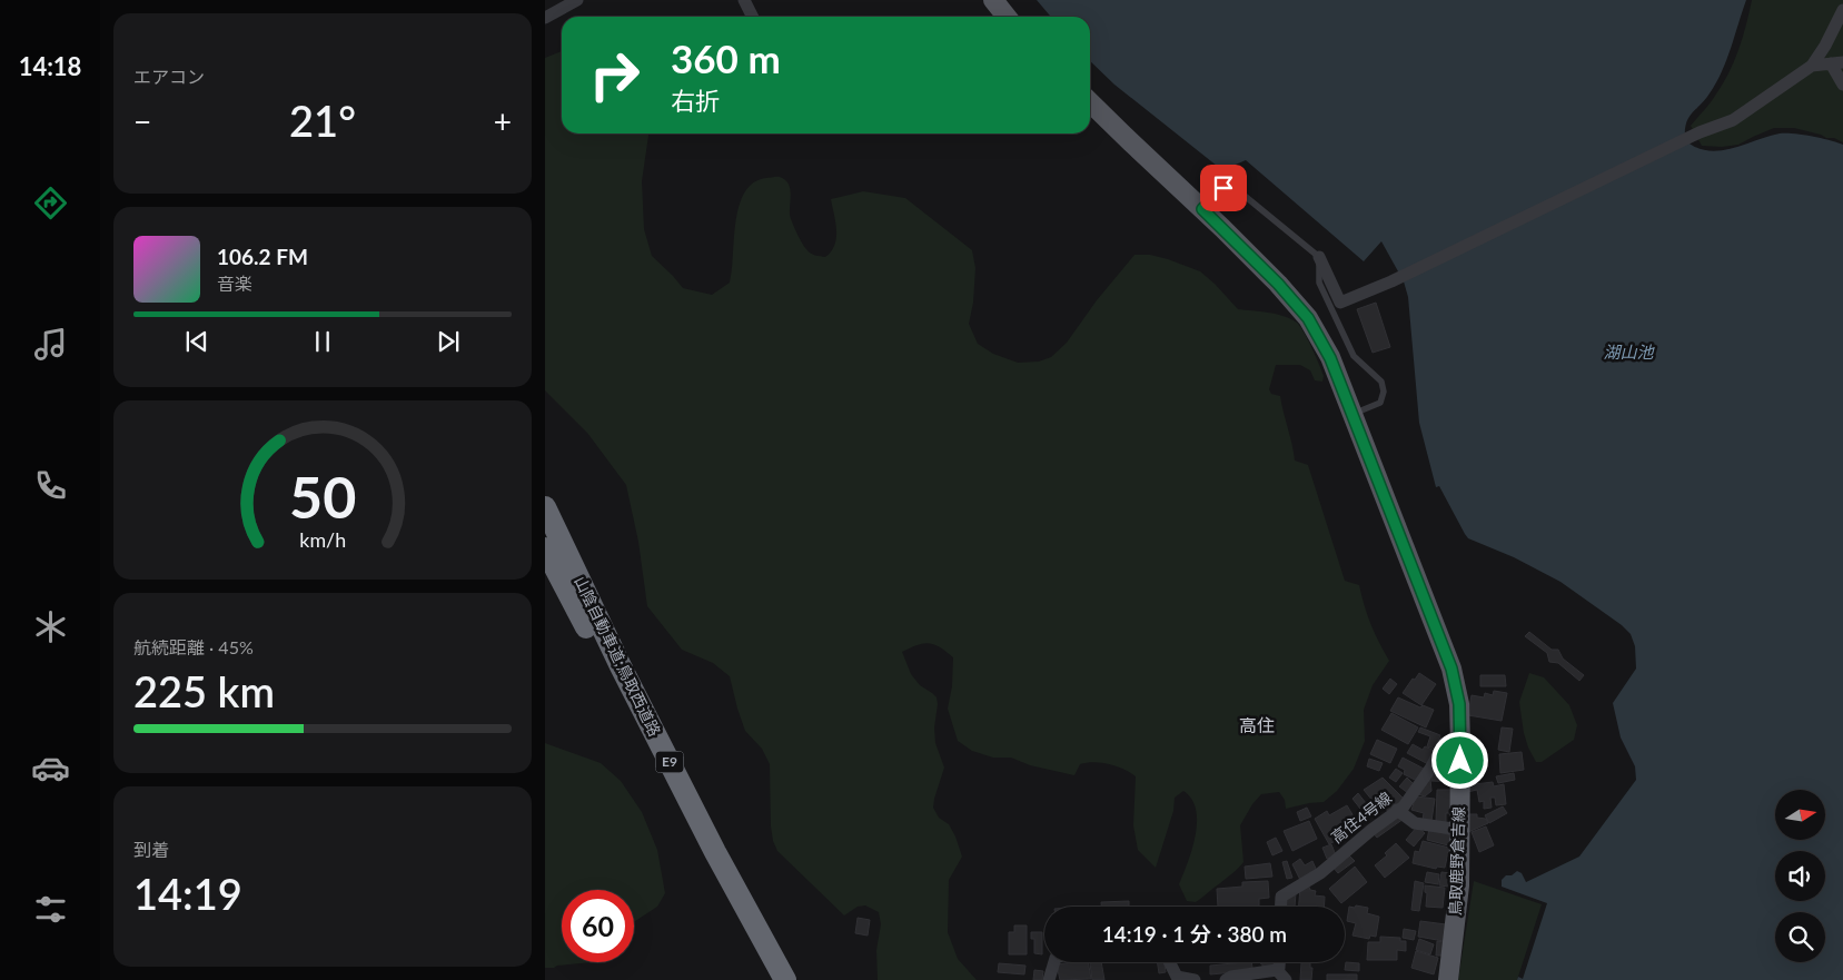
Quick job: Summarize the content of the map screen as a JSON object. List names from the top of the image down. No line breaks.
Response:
{"streets":{"highway":["山陰自動車道;鳥取西道路","E9"],"main road":["鳥取鹿野倉吉線"],"street":["高住4号線"]},"crossings":[["高住4号線","鳥取鹿野倉吉線"]],"districts":["高住"],"water":["湖山池"],"north":"right","page":{"tabs":"14:18","tile":["エアコン",["航続距離 · 45%","225 km"],["到着","14:19"]],"turn":["360 m","右折"],"heat":["−","21°","+"],"song":["106.2 FM","音楽"],"limit":"60","trip":"14:19 · 1 分 · 380 m","gauge":["50","km/h"]}}
